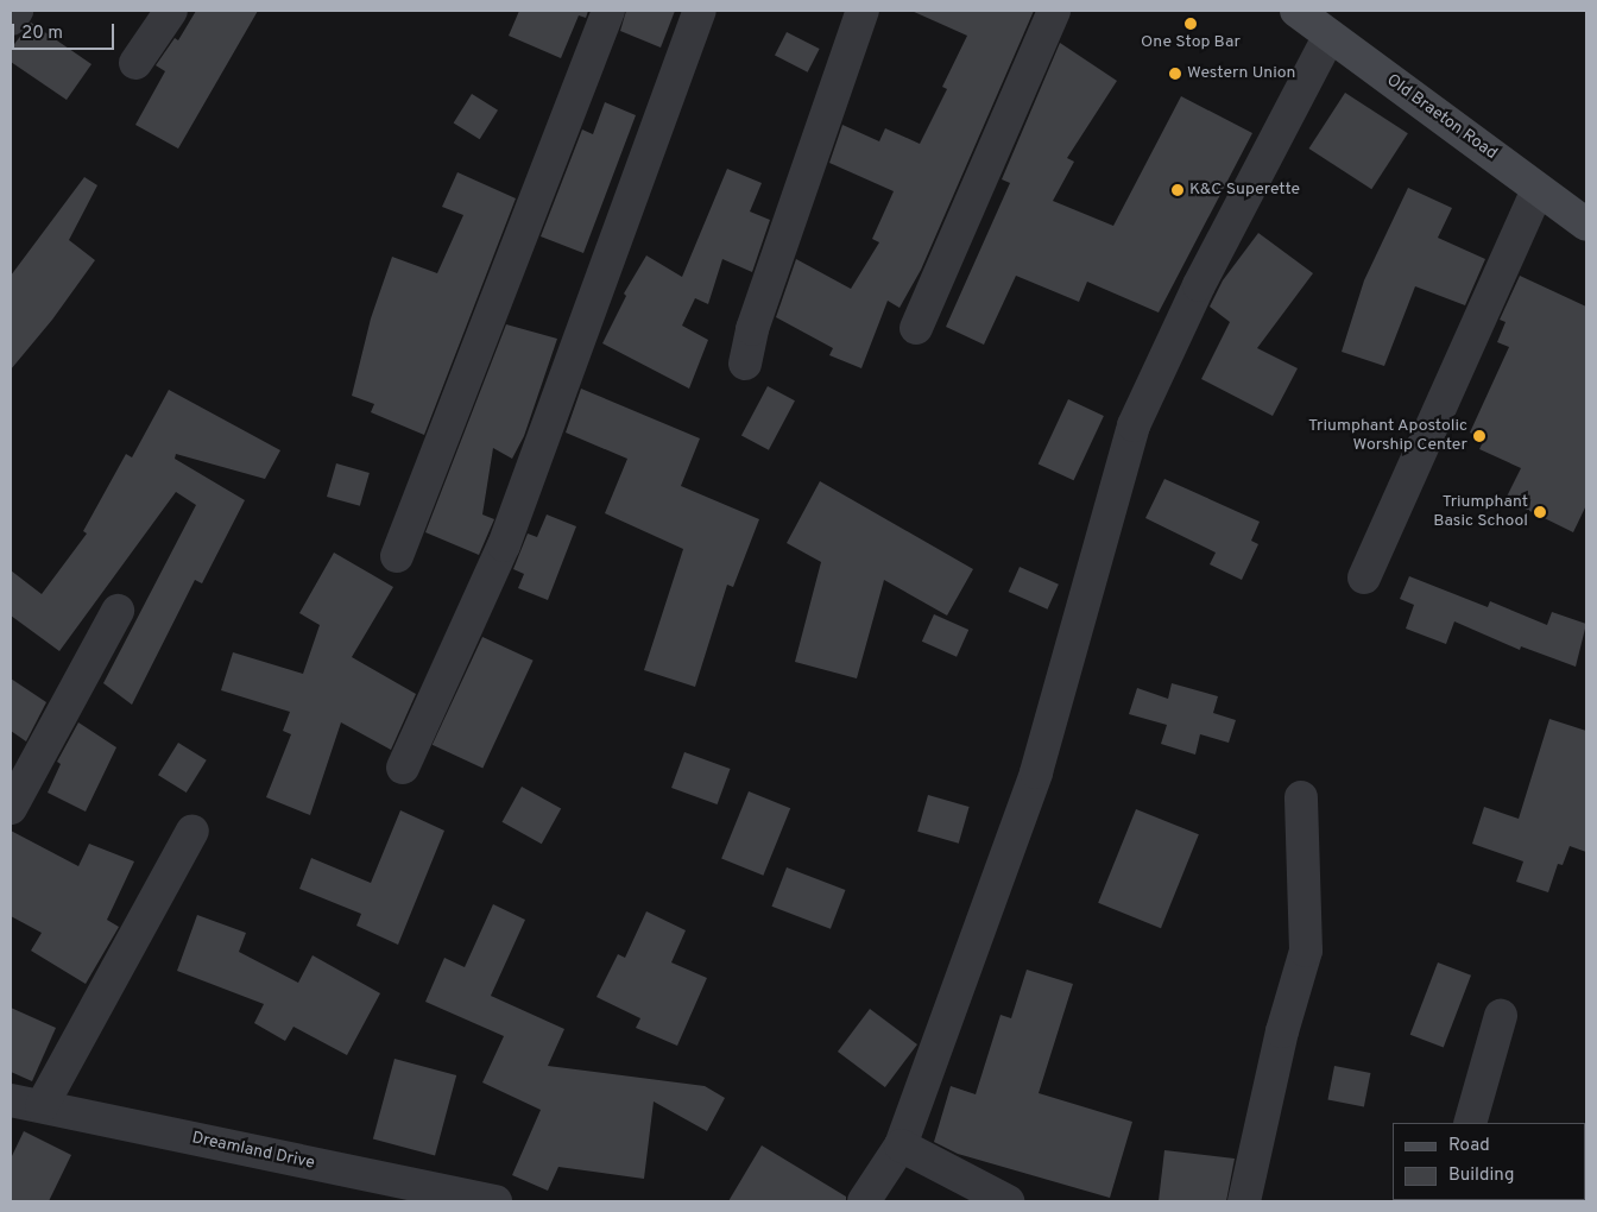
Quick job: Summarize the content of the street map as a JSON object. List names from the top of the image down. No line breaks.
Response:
{"streets":{"street":["Old Braeton Road","Dreamland Drive"]},"places":["One Stop Bar","Western Union","K&C Superette","Triumphant Apostolic Worship Center","Triumphant Basic School"],"legend":["Road","Building"],"scale_bar":"20 m"}
